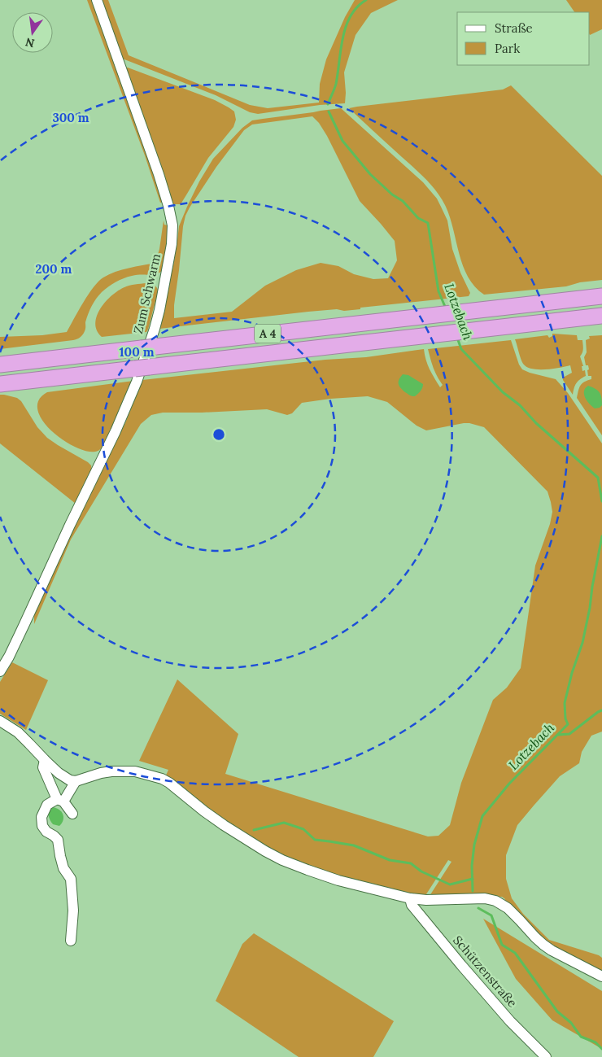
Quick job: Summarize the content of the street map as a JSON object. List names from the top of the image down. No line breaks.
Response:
{"streets":{"highway":["A 4"],"street":["Zum Schwarm","Schützenstraße"]},"water":["Lotzebach"],"legend":["Straße","Park"],"north":"bottom","rings":["300 m","200 m","100 m"]}
